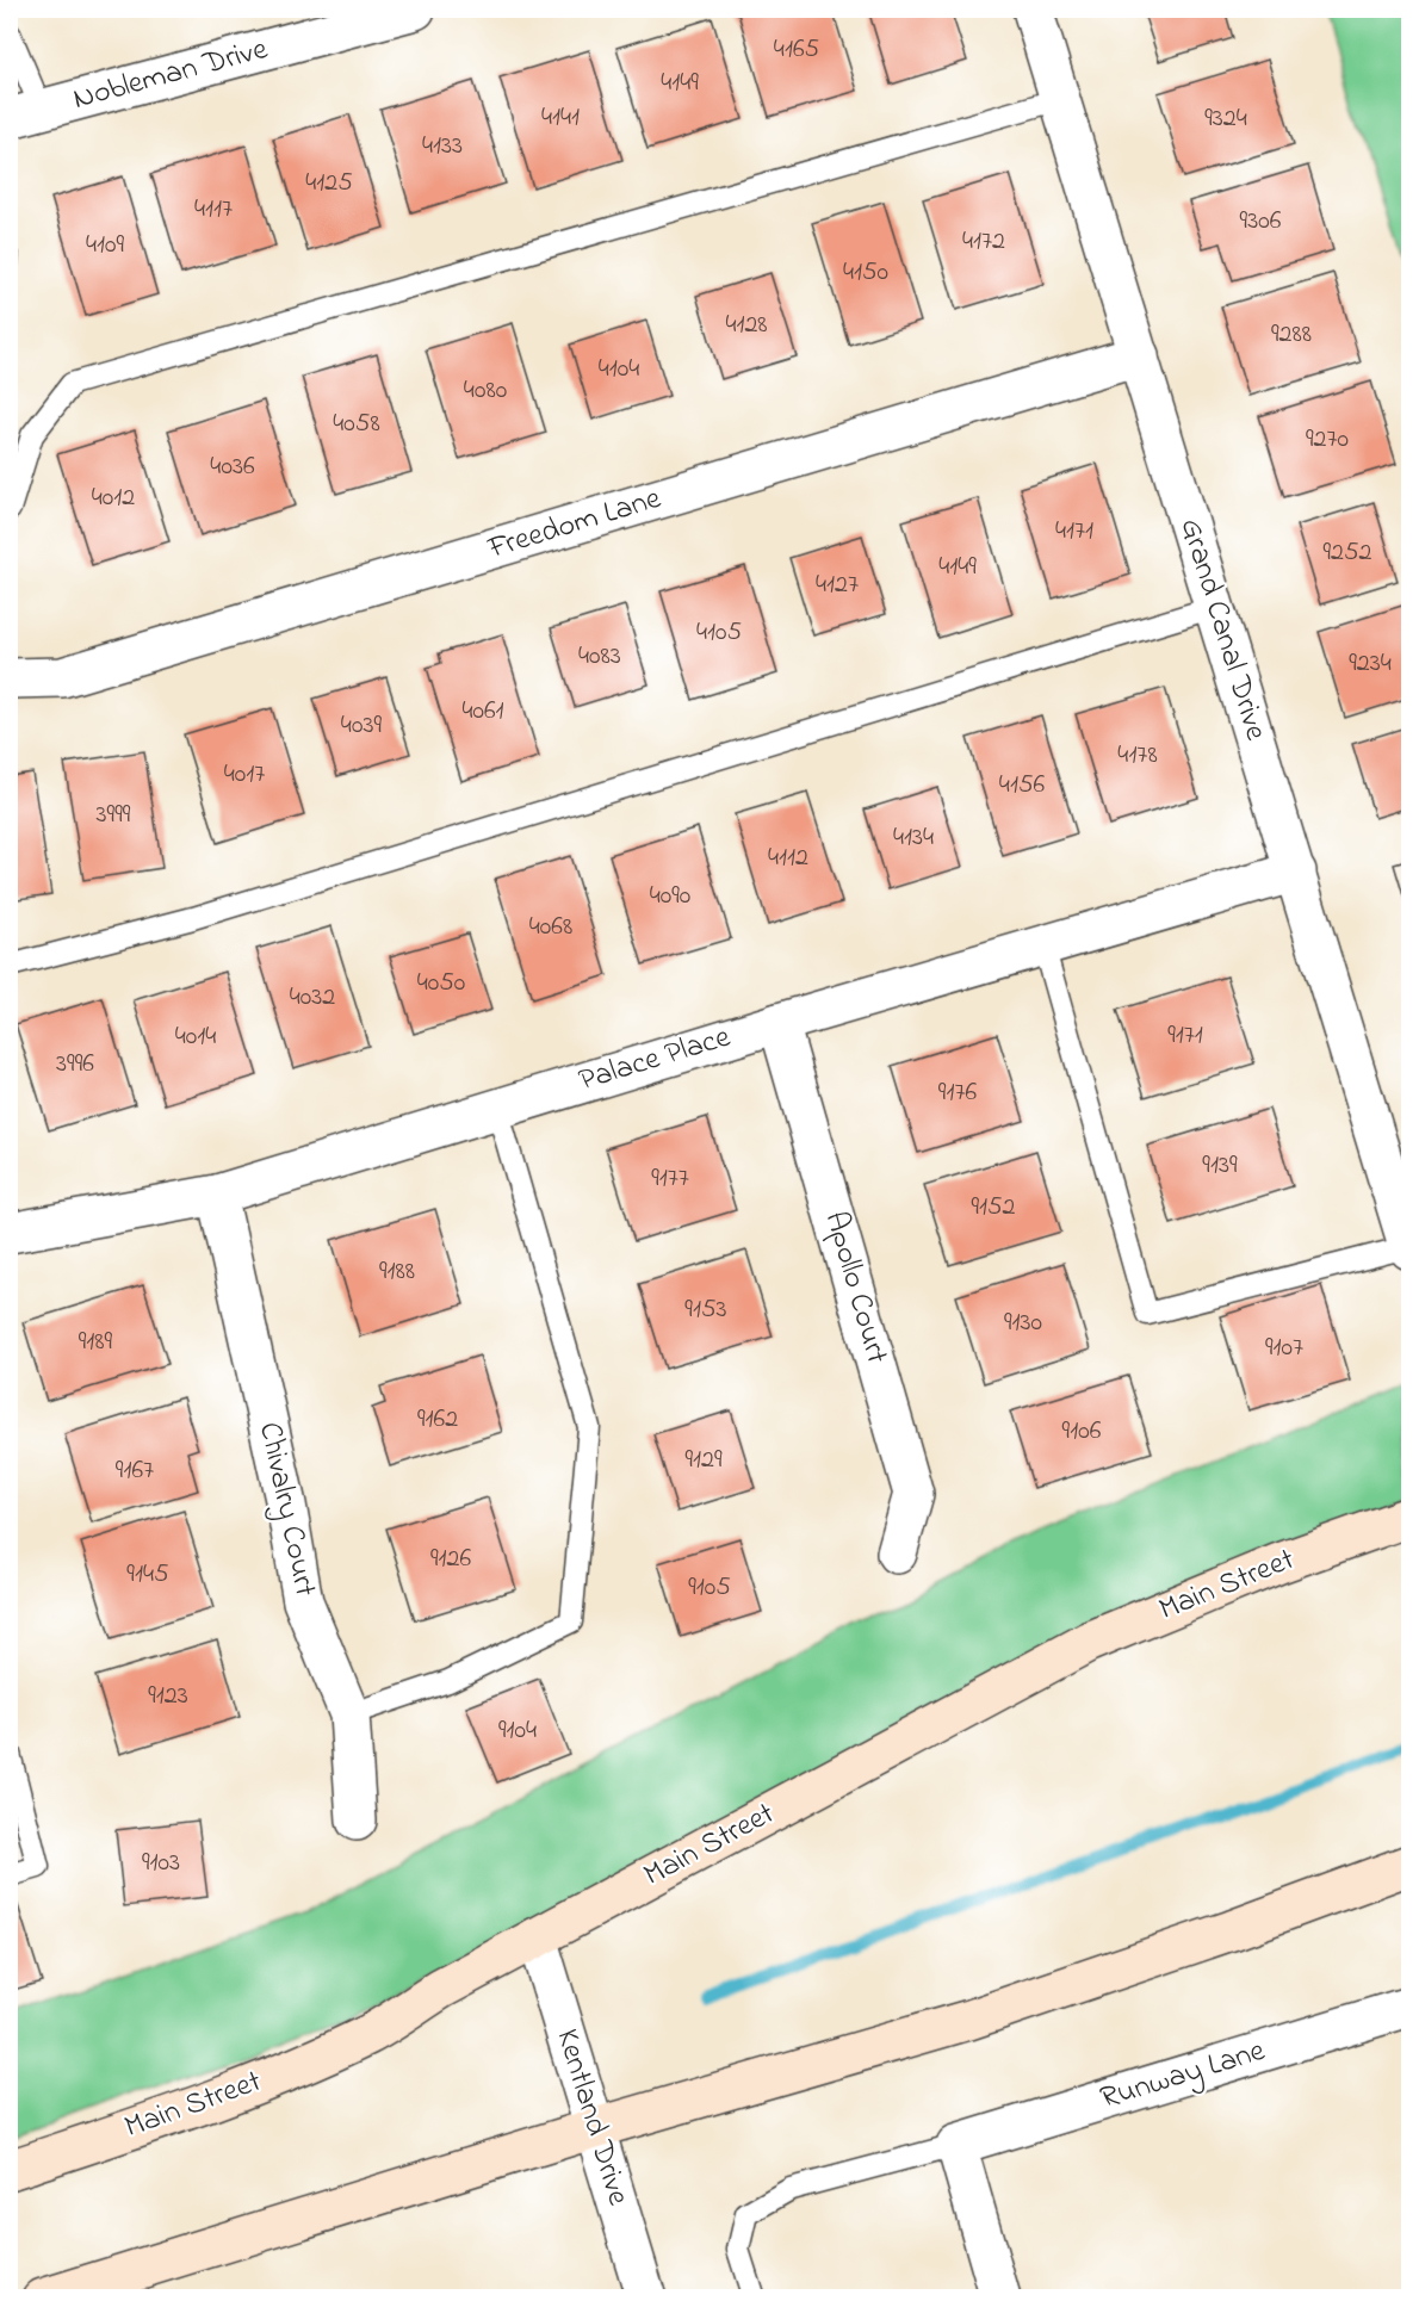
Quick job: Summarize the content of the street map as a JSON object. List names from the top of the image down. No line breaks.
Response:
{"streets":{"main road":["Main Street"],"street":["Nobleman Drive","Freedom Lane","Grand Canal Drive","Palace Place","Apollo Court","Chivalry Court","Runway Lane","Kentland Drive"]},"crossings":[["Freedom Lane","Grand Canal Drive"],["Grand Canal Drive","Palace Place"],["Palace Place","Apollo Court"],["Palace Place","Chivalry Court"],["Main Street","Kentland Drive"]],"house_numbers":["4165","4149","4141","9324","4133","4125","4117","9306","4172","4109","4150","4128","9288","4104","4080","4058","9270","4036","4012","4171","9252","4149","4127","4105","4083","9234","4061","4039","4178","4017","4156","3999","4134","4112","4090","4068","4050","4032","9171","4014","3996","9176","9139","9177","9152","9188","9153","9130","9189","9107","9162","9106","9129","9167","9126","9145","9105","9123","9104","9103"]}
